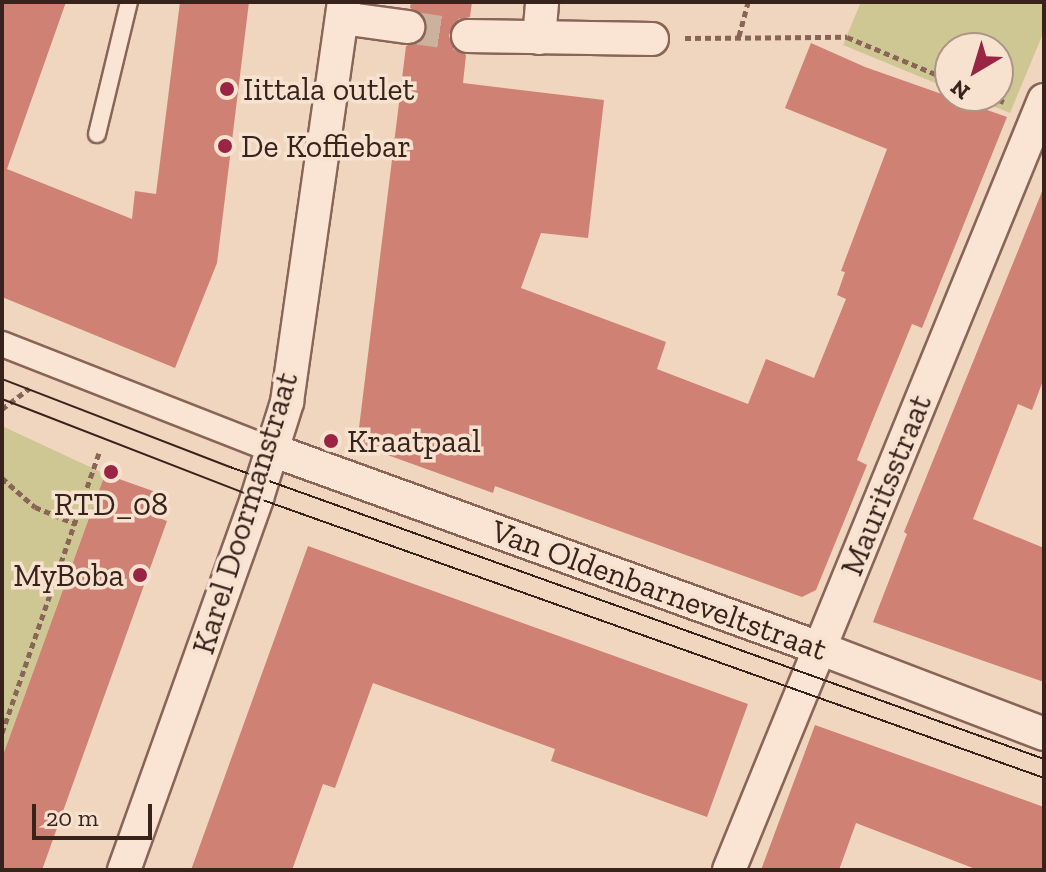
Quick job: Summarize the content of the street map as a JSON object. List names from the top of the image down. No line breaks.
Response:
{"streets":{"street":["Mauritsstraat","Karel Doormanstraat","Van Oldenbarneveltstraat"]},"crossings":[["Mauritsstraat","Van Oldenbarneveltstraat"],["Karel Doormanstraat","Van Oldenbarneveltstraat"]],"places":["Iittala outlet","De Koffiebar","Kraatpaal","RTD_08","MyBoba"],"scale_bar":"20 m","north":"bottom left"}
